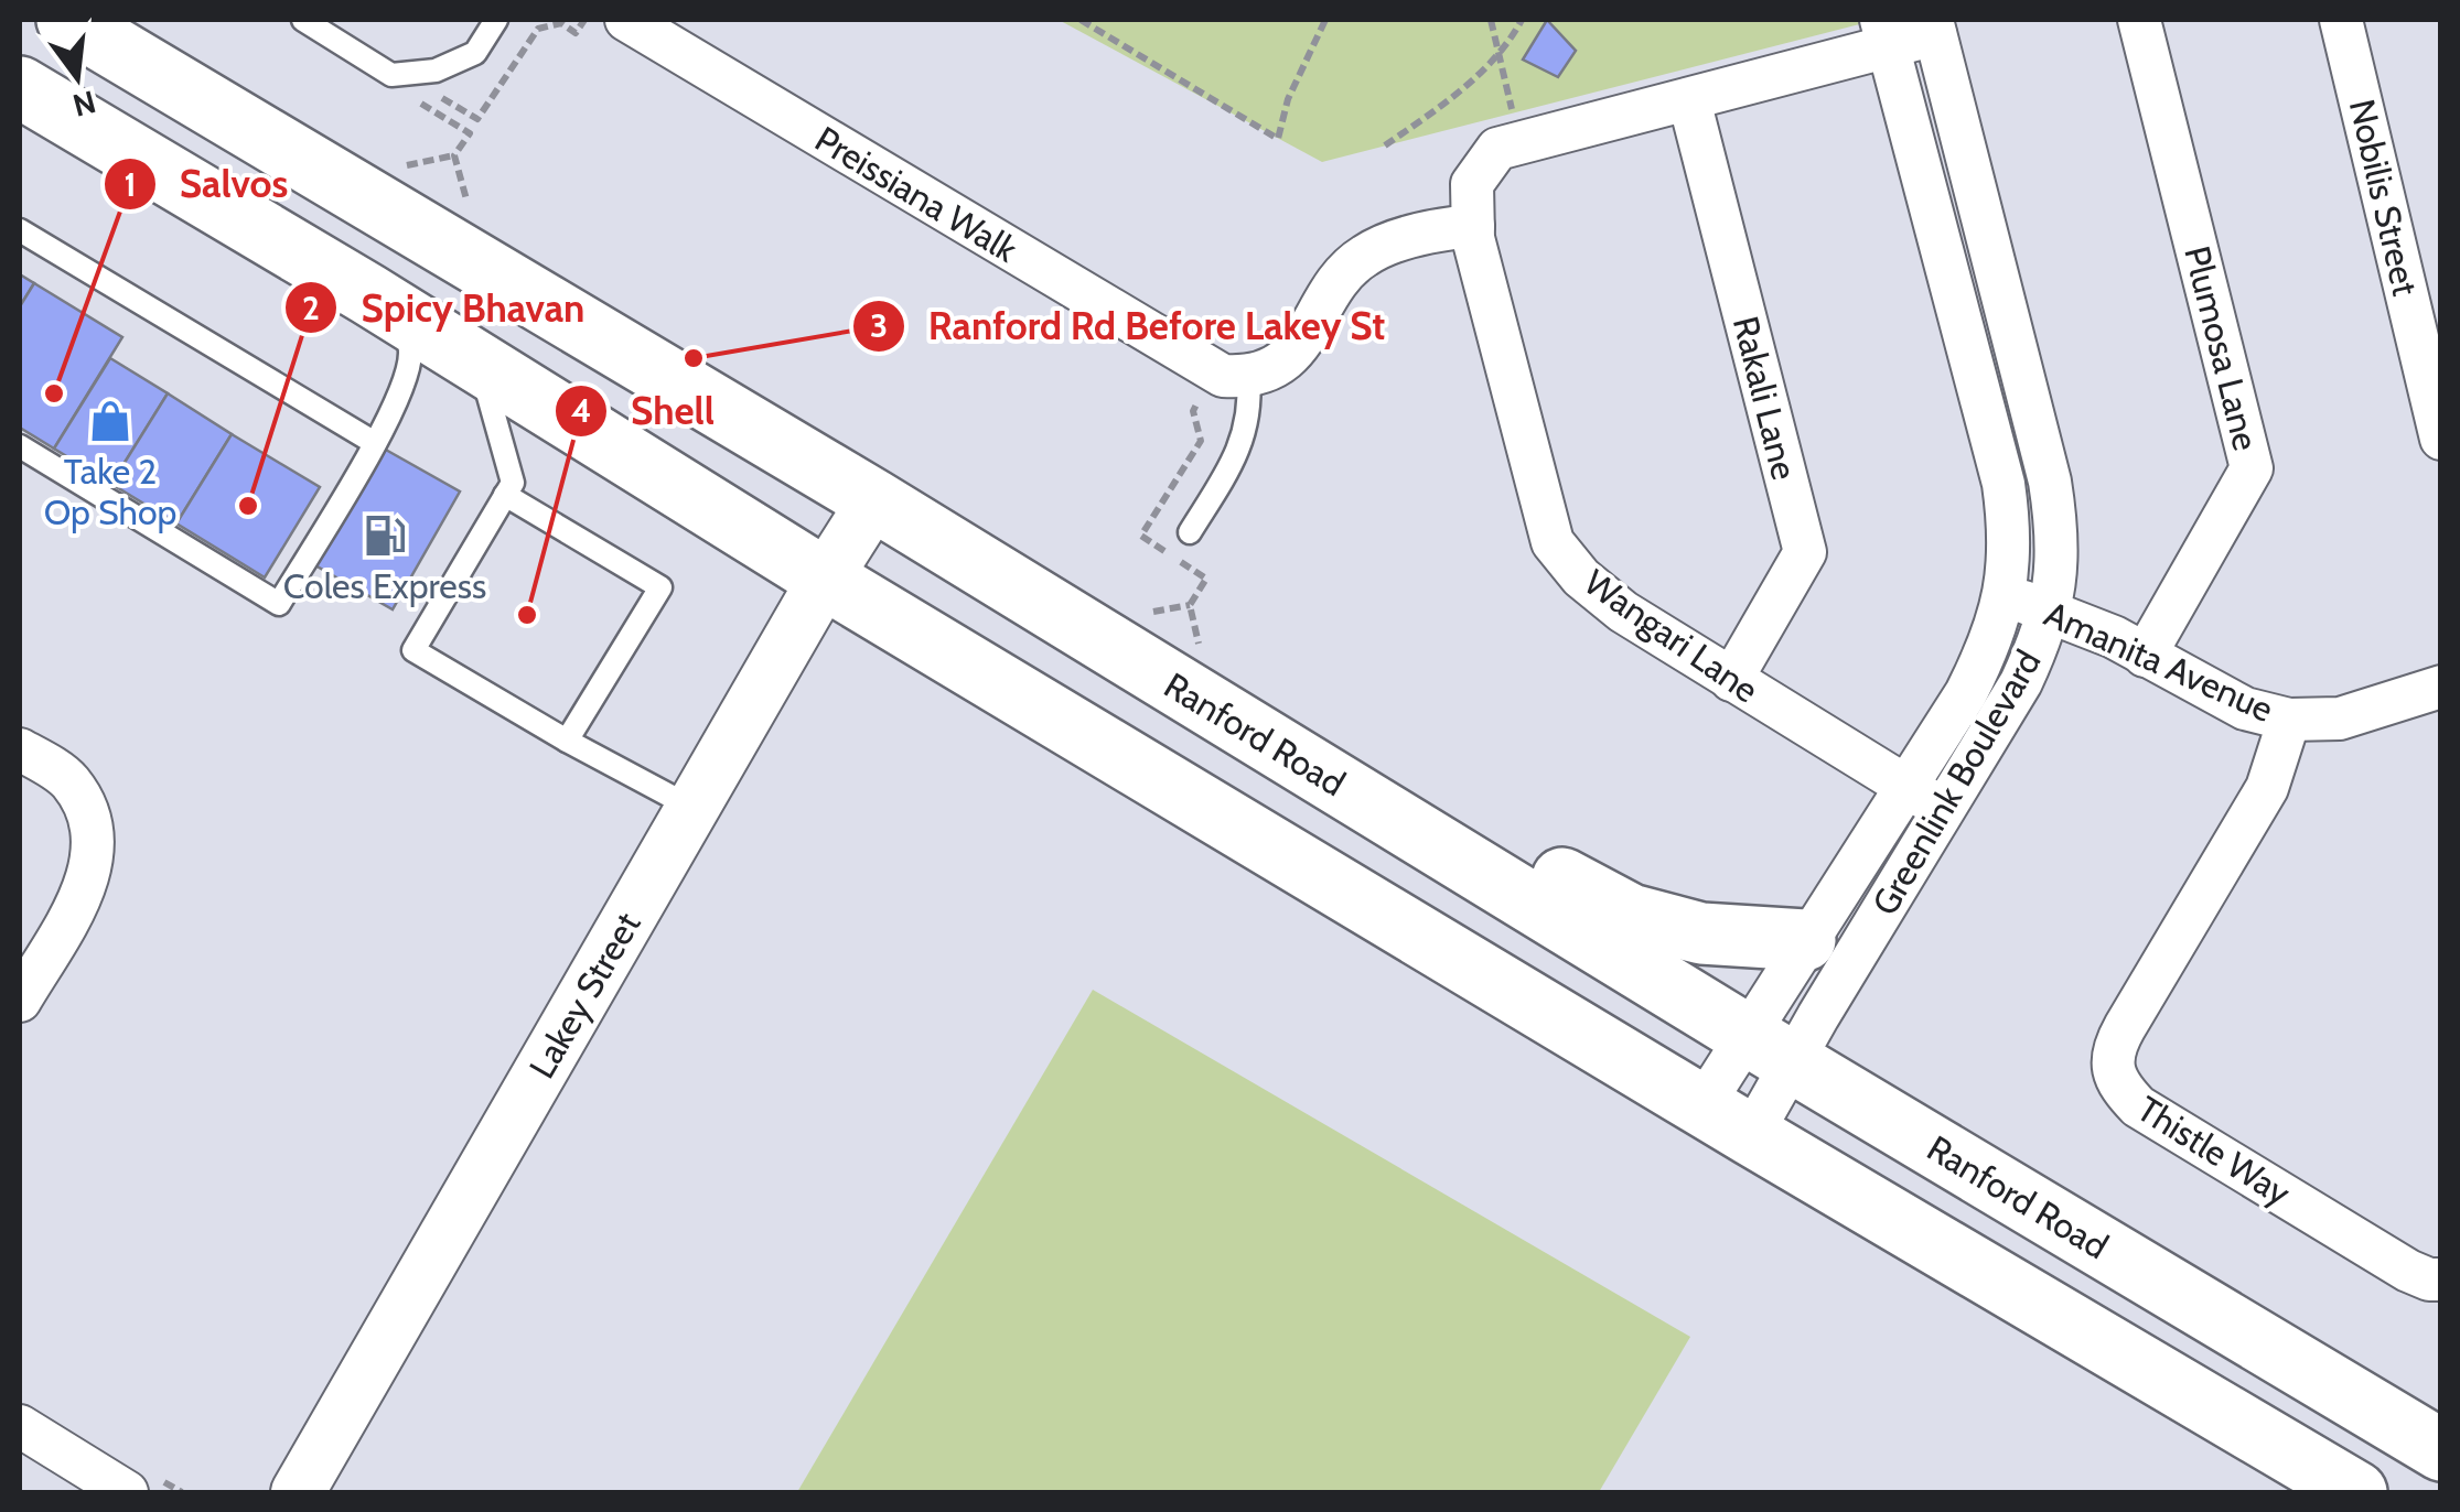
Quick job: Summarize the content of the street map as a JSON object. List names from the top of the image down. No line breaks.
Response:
{"streets":{"main road":["Ranford Road"],"street":["Preissiana Walk","Nobilis Street","Plumosa Lane","Rakali Lane","Wangari Lane","Amanita Avenue","Greenlink Boulevard","Lakey Street","Thistle Way"]},"crossings":[["Plumosa Lane","Amanita Avenue"],["Rakali Lane","Wangari Lane"],["Wangari Lane","Greenlink Boulevard"],["Amanita Avenue","Greenlink Boulevard"],["Amanita Avenue","Thistle Way"],["Ranford Road","Greenlink Boulevard"],["Ranford Road","Lakey Street"]],"places":{"other":["Ranford Rd Before Lakey St","Salvos","Spicy Bhavan","Shell"],"shop":["Take 2 Op Shop"],"fuel station":["Coles Express"]},"north":"bottom"}
